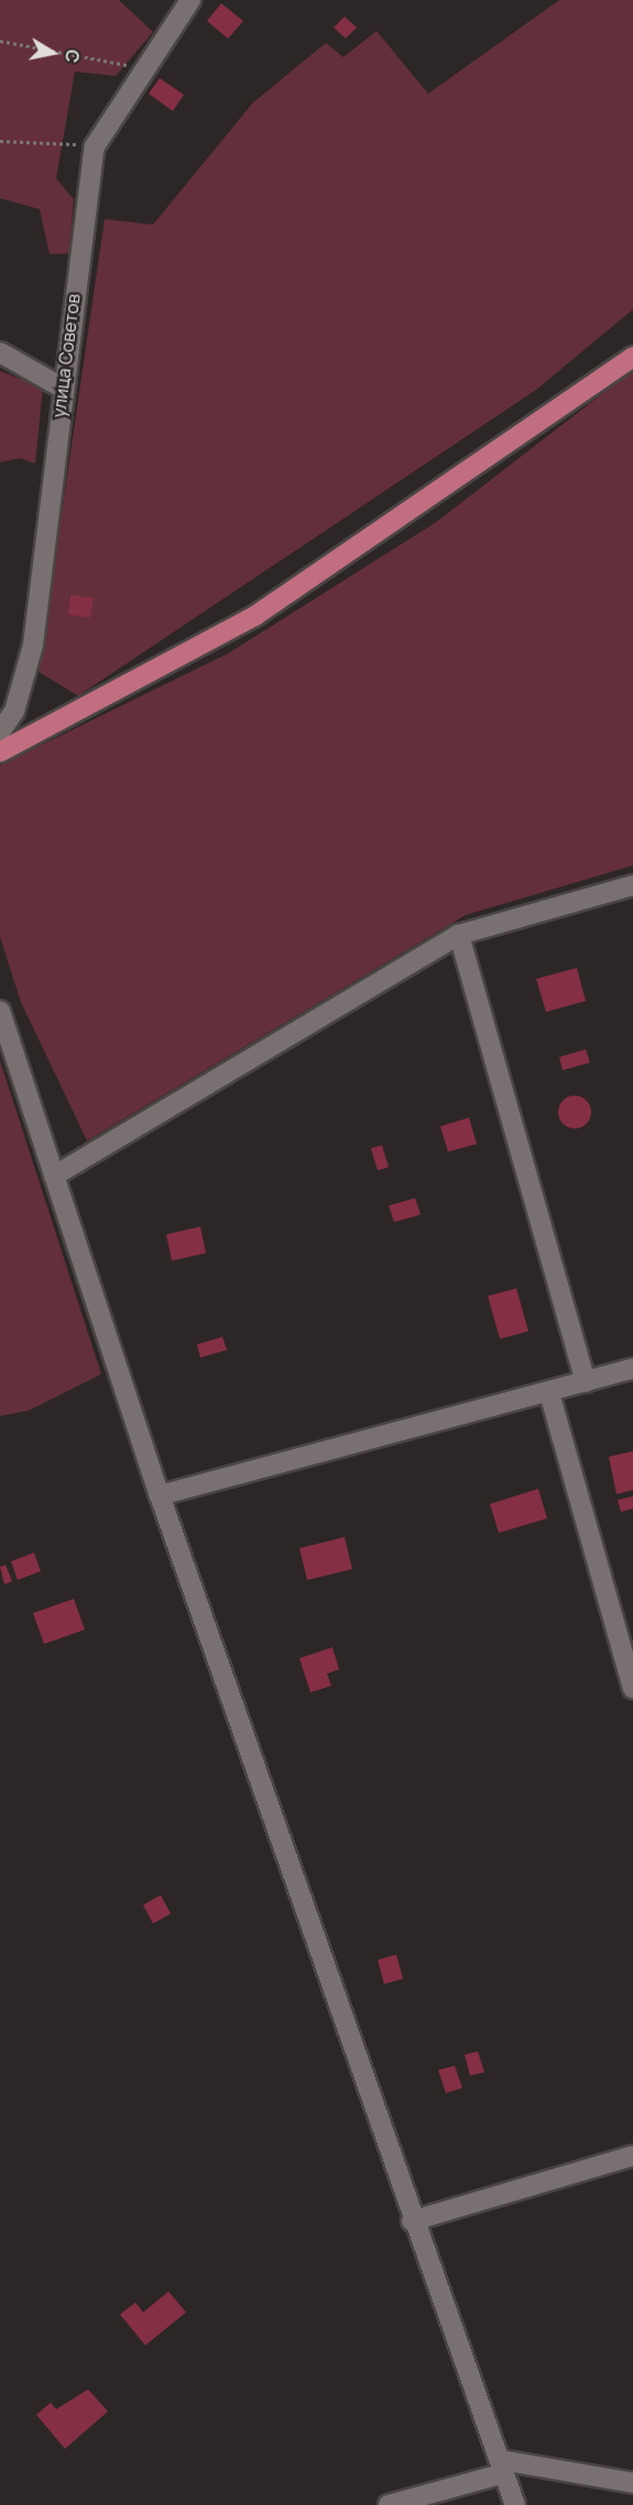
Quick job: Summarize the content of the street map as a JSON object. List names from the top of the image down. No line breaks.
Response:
{"streets":{"street":["улица Советов"]},"north":"right"}
